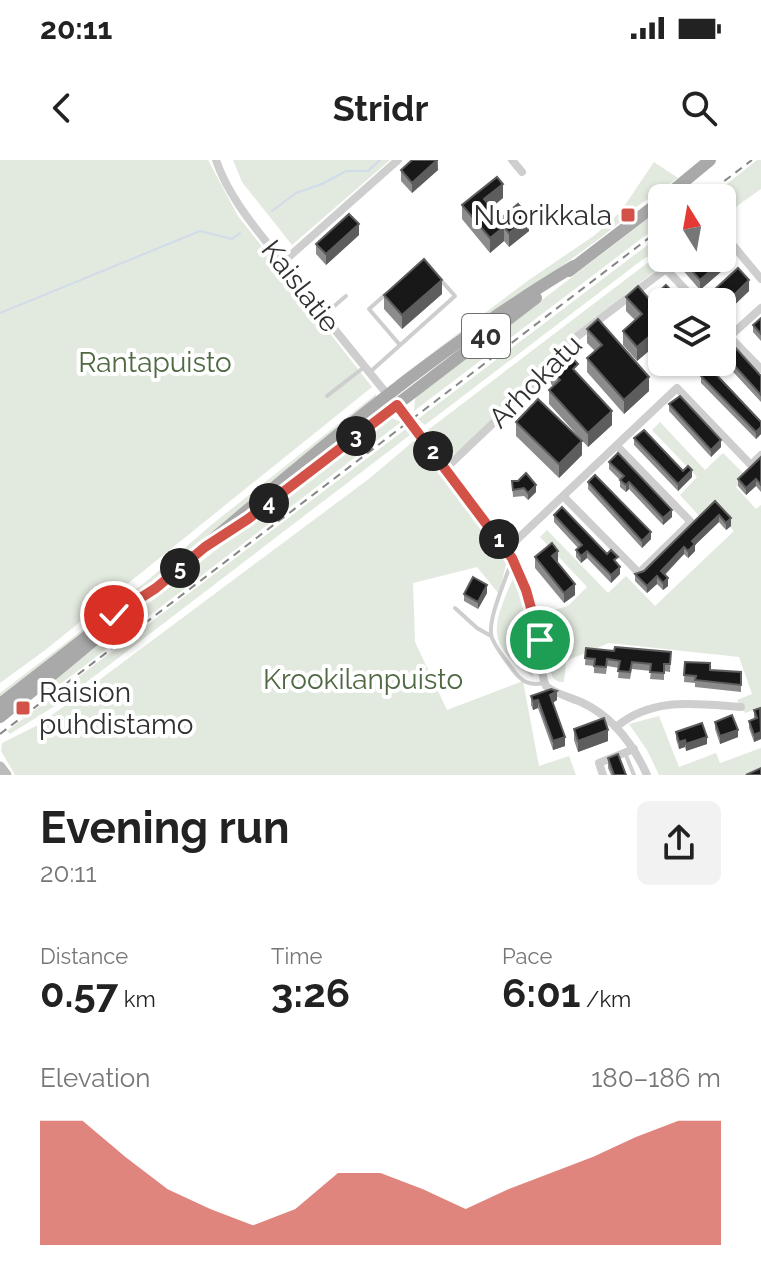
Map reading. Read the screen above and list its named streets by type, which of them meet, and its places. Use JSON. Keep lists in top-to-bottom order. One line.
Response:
{"streets":{"main road":["40"],"street":["Kaislatie","Arhokatu"]},"crossings":[["Kaislatie","40"],["Kaislatie","Arhokatu"]],"parks":["Rantapuisto","Krookilanpuisto"],"places":{"transit":["Nuorikkala","Raision puhdistamo"]},"north":"top","page":{"status":"20:11","header":"Stridr","pins":["3","2","4","1","5"],"heading":["Evening run","20:11"],"stats":[["Distance","0.57 km"],["Time","3:26"],["Pace","6:01 /km"]],"chart":["Elevation","180–186 m"]}}
